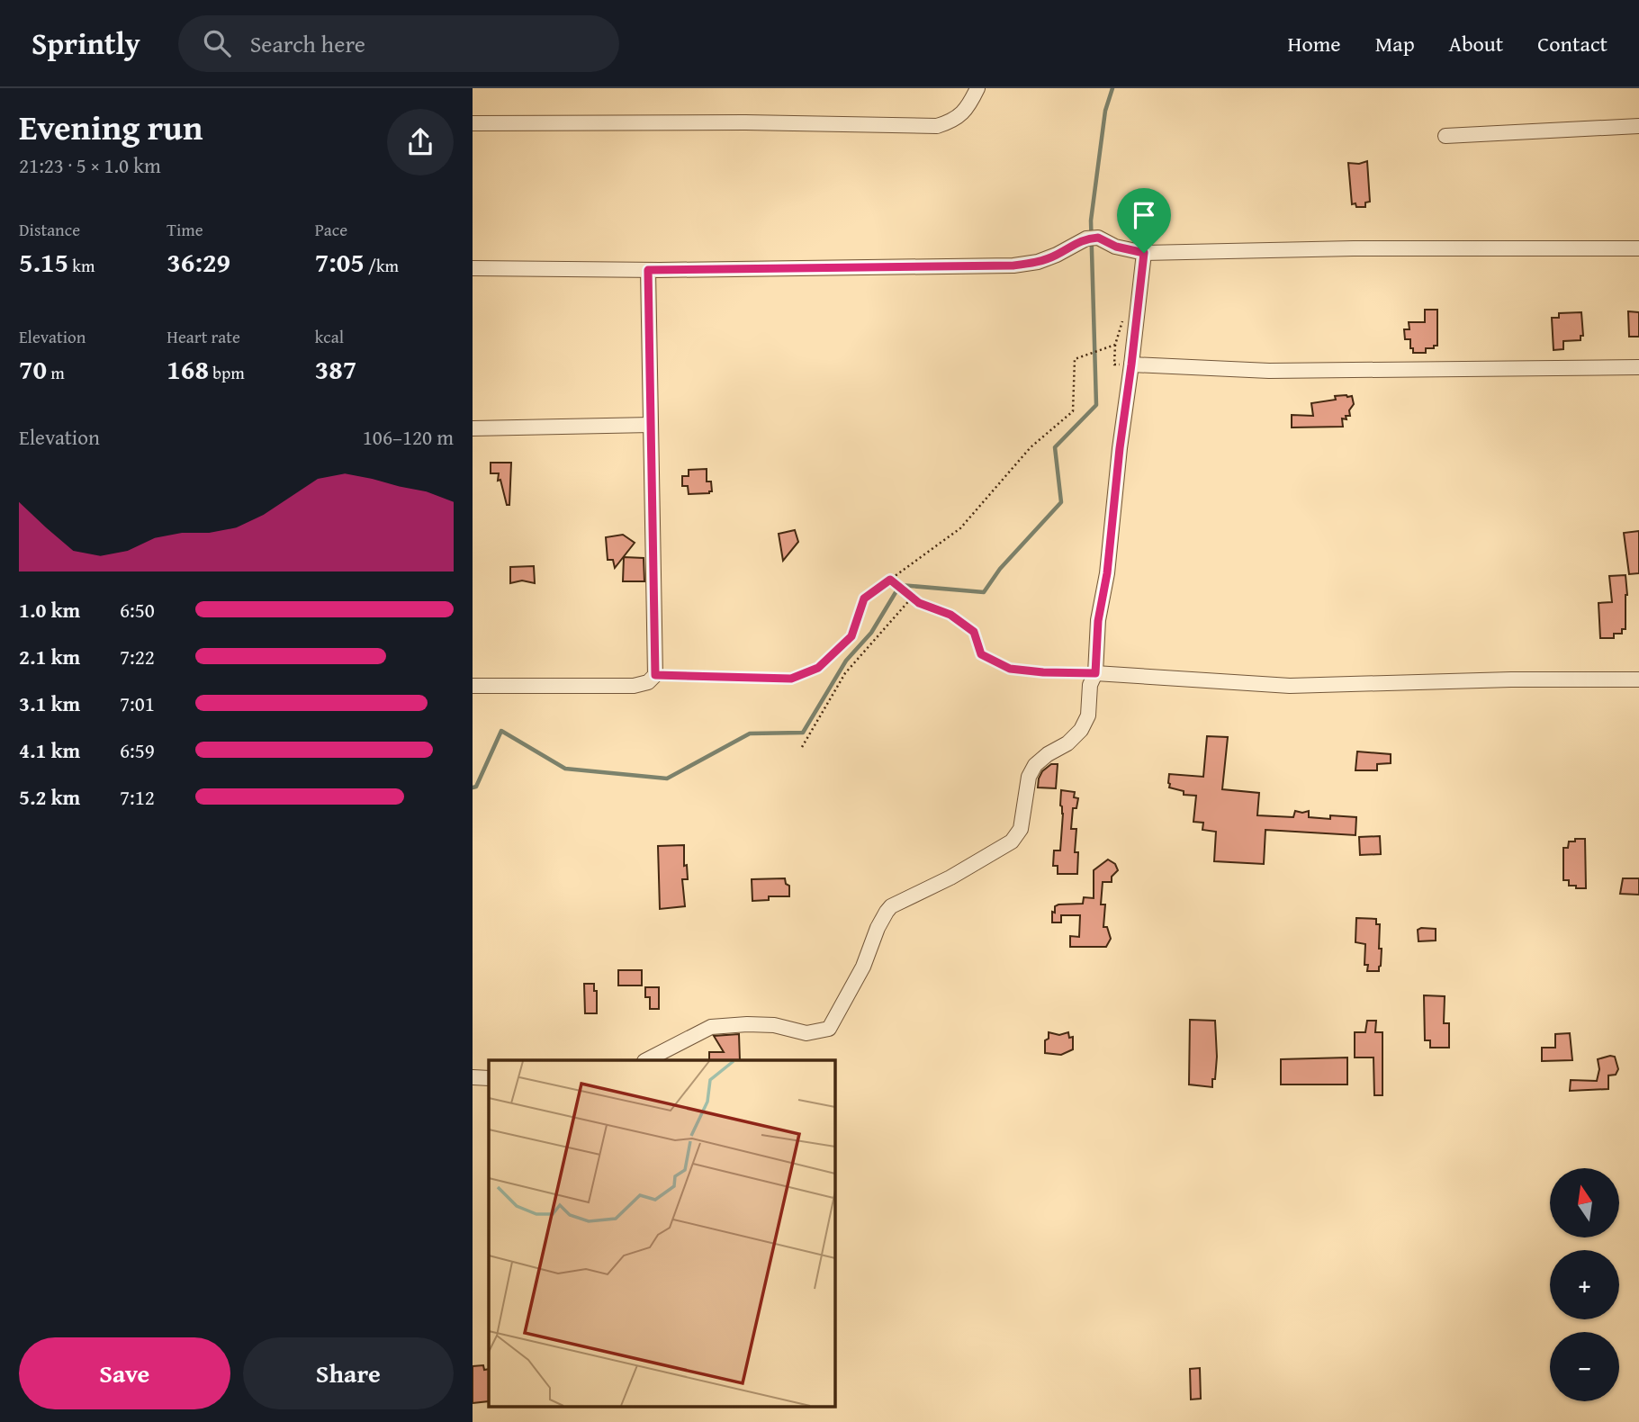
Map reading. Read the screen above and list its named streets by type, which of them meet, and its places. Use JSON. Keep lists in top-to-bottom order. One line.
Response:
{"north":"top","page":{"header":"Sprintly","search":"Search here","nav":["Home","Map","About","Contact"],"heading":["Evening run","21:23 · 5 × 1.0 km"],"stats":[["Distance","5.15 km"],["Time","36:29"],["Pace","7:05 /km"],["Elevation","70 m"],["Heart rate","168 bpm"],["kcal","387"]],"chart":["Elevation","106–120 m"],"list":[{"name":"1.0 km","note":"6:50"},{"name":"2.1 km","note":"7:22"},{"name":"3.1 km","note":"7:01"},{"name":"4.1 km","note":"6:59"},{"name":"5.2 km","note":"7:12"}],"map_buttons":["+","−"],"buttons":["Save","Share"]}}
